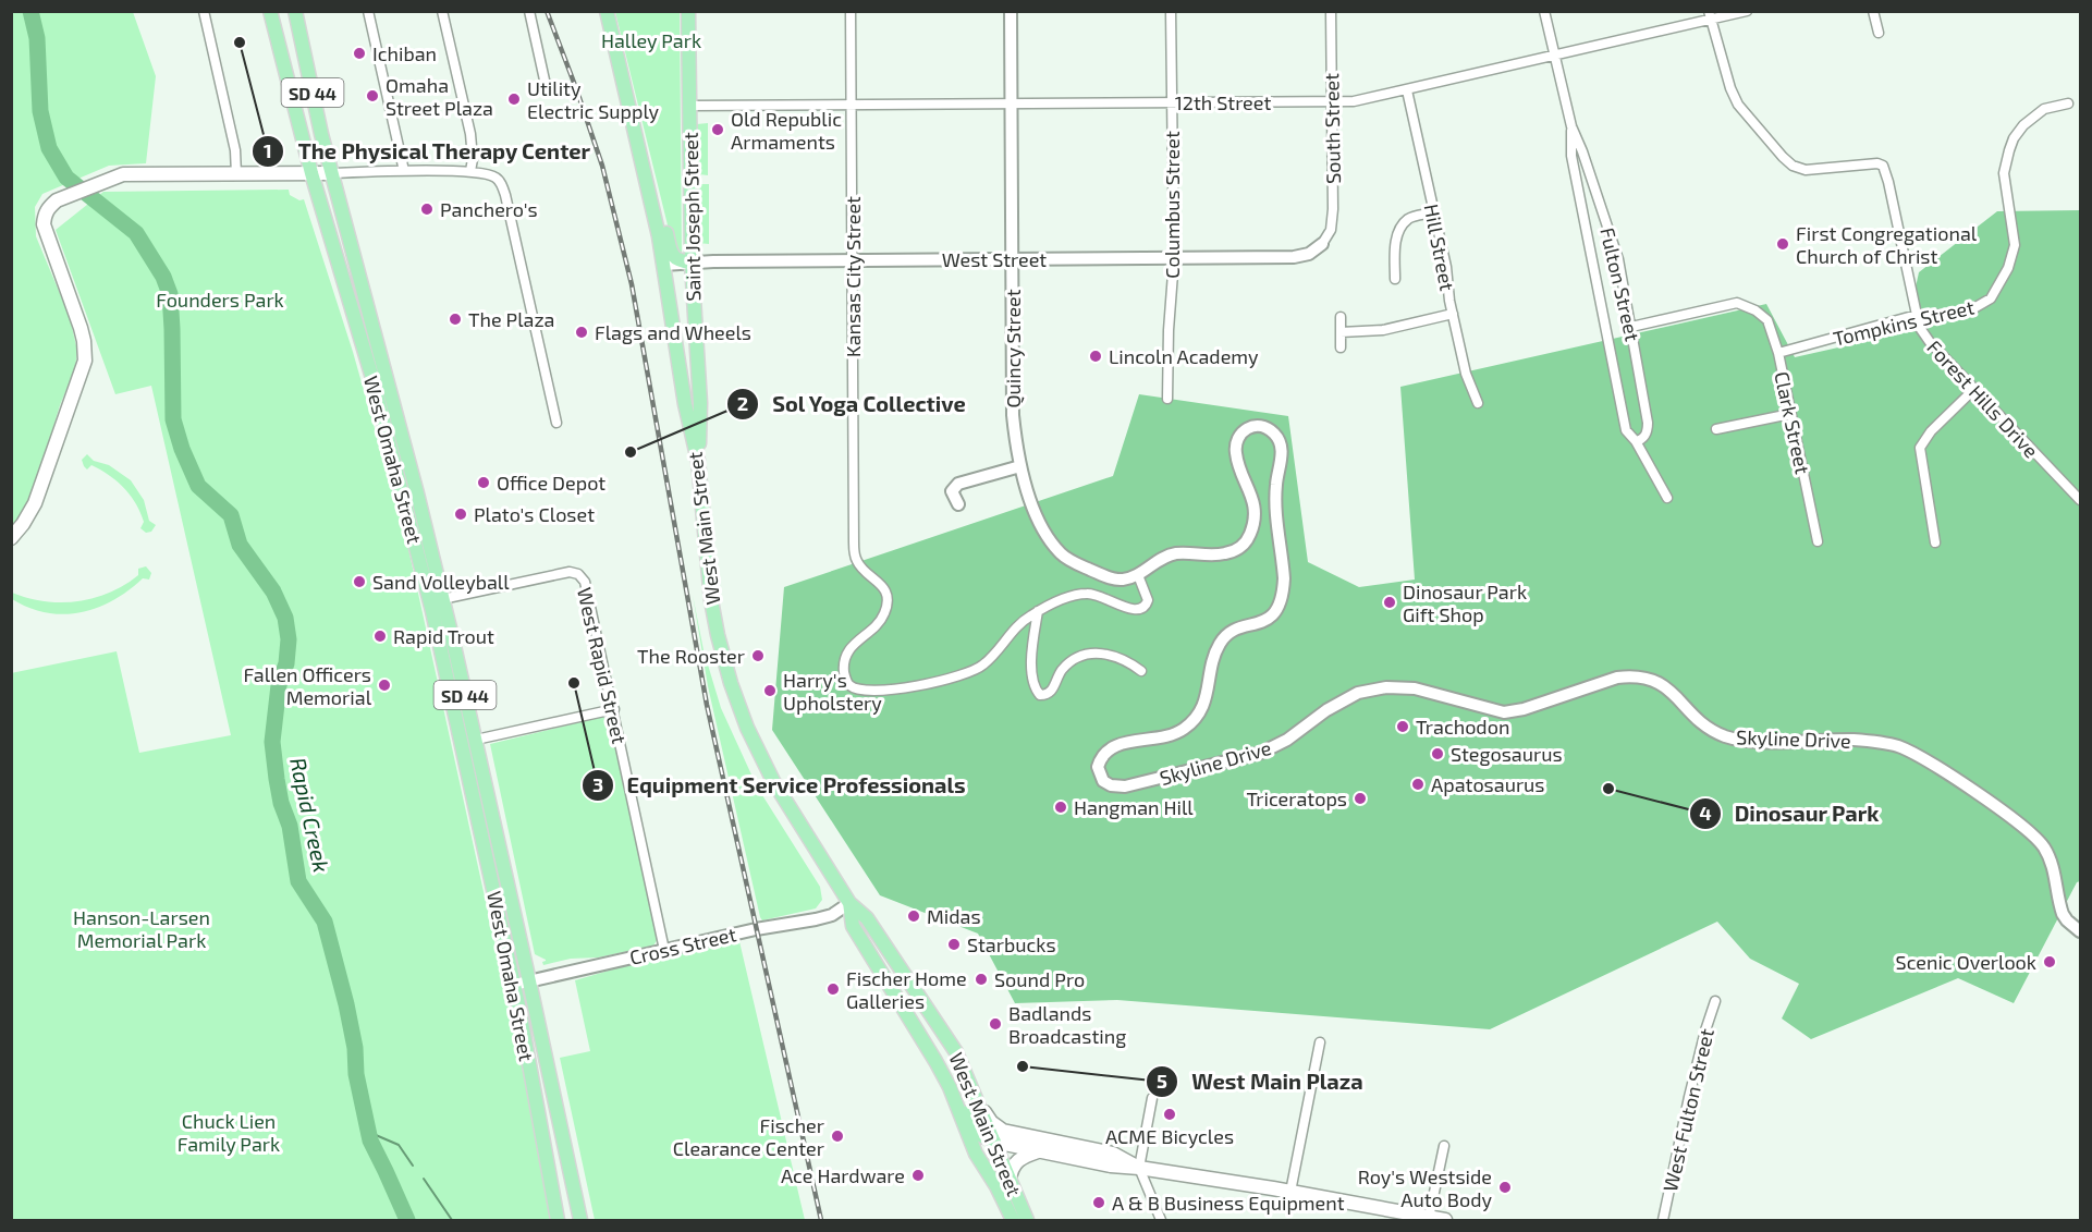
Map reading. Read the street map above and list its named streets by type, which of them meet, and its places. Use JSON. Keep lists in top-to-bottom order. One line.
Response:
{"streets":{"main road":["SD 44","Saint Joseph Street","West Omaha Street","West Main Street"],"street":["12th Street","South Street","Columbus Street","Hill Street","West Street","Kansas City Street","Fulton Street","Tompkins Street","Quincy Street","Forest Hills Drive","Clark Street","West Rapid Street","Skyline Drive","Cross Street","West Fulton Street"]},"crossings":[["12th Street","South Street"],["12th Street","Columbus Street"],["12th Street","Saint Joseph Street"],["12th Street","Hill Street"],["12th Street","Kansas City Street"],["12th Street","Fulton Street"],["12th Street","Quincy Street"],["12th Street","Forest Hills Drive"],["South Street","West Street"],["Columbus Street","West Street"],["Saint Joseph Street","West Street"],["Saint Joseph Street","West Main Street"],["West Street","Kansas City Street"],["West Street","Quincy Street"],["West Street","West Main Street"],["Fulton Street","Clark Street"],["Tompkins Street","Forest Hills Drive"],["Tompkins Street","Clark Street"],["Quincy Street","Skyline Drive"],["West Omaha Street","West Rapid Street"],["West Omaha Street","Cross Street"],["West Main Street","Cross Street"],["West Rapid Street","Cross Street"]],"water":["Rapid Creek"],"parks":["Halley Park","Founders Park","Hanson-Larsen Memorial Park","Chuck Lien Family Park"],"places":["The Physical Therapy Center","Ichiban","Omaha Street Plaza","Utility Electric Supply","Old Republic Armaments","Panchero's","First Congregational Church of Christ","The Plaza","Flags and Wheels","Lincoln Academy","Sol Yoga Collective","Office Depot","Plato's Closet","Sand Volleyball","Dinosaur Park Gift Shop","Rapid Trout","The Rooster","Equipment Service Professionals","Fallen Officers Memorial","Harry's Upholstery","Trachodon","Stegosaurus","Apatosaurus","Dinosaur Park","Triceratops","Hangman Hill","Midas","Starbucks","Scenic Overlook","Sound Pro","Fischer Home Galleries","Badlands Broadcasting","West Main Plaza","ACME Bicycles","Fischer Clearance Center","Ace Hardware","Roy's Westside Auto Body","A & B Business Equipment"]}
